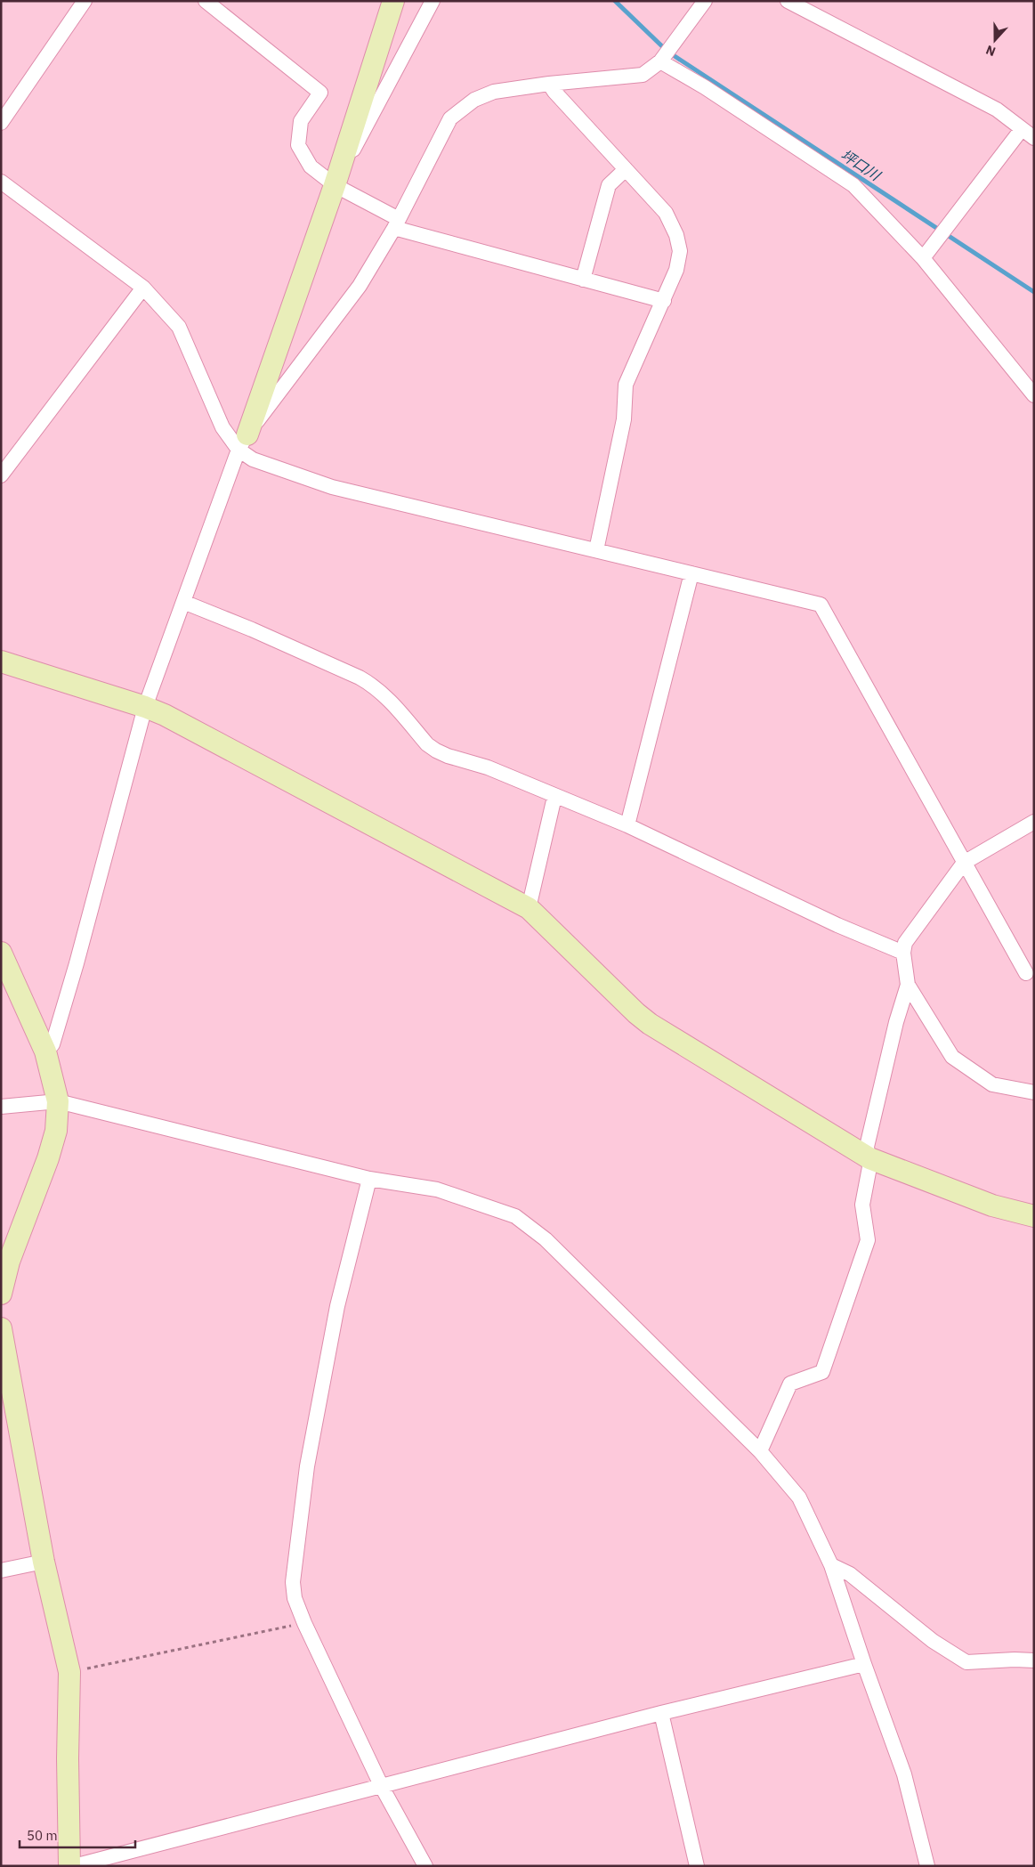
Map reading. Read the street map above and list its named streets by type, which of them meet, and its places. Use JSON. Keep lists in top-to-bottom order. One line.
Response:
{"water":["坪口川"],"scale_bar":"50 m","north":"bottom"}
